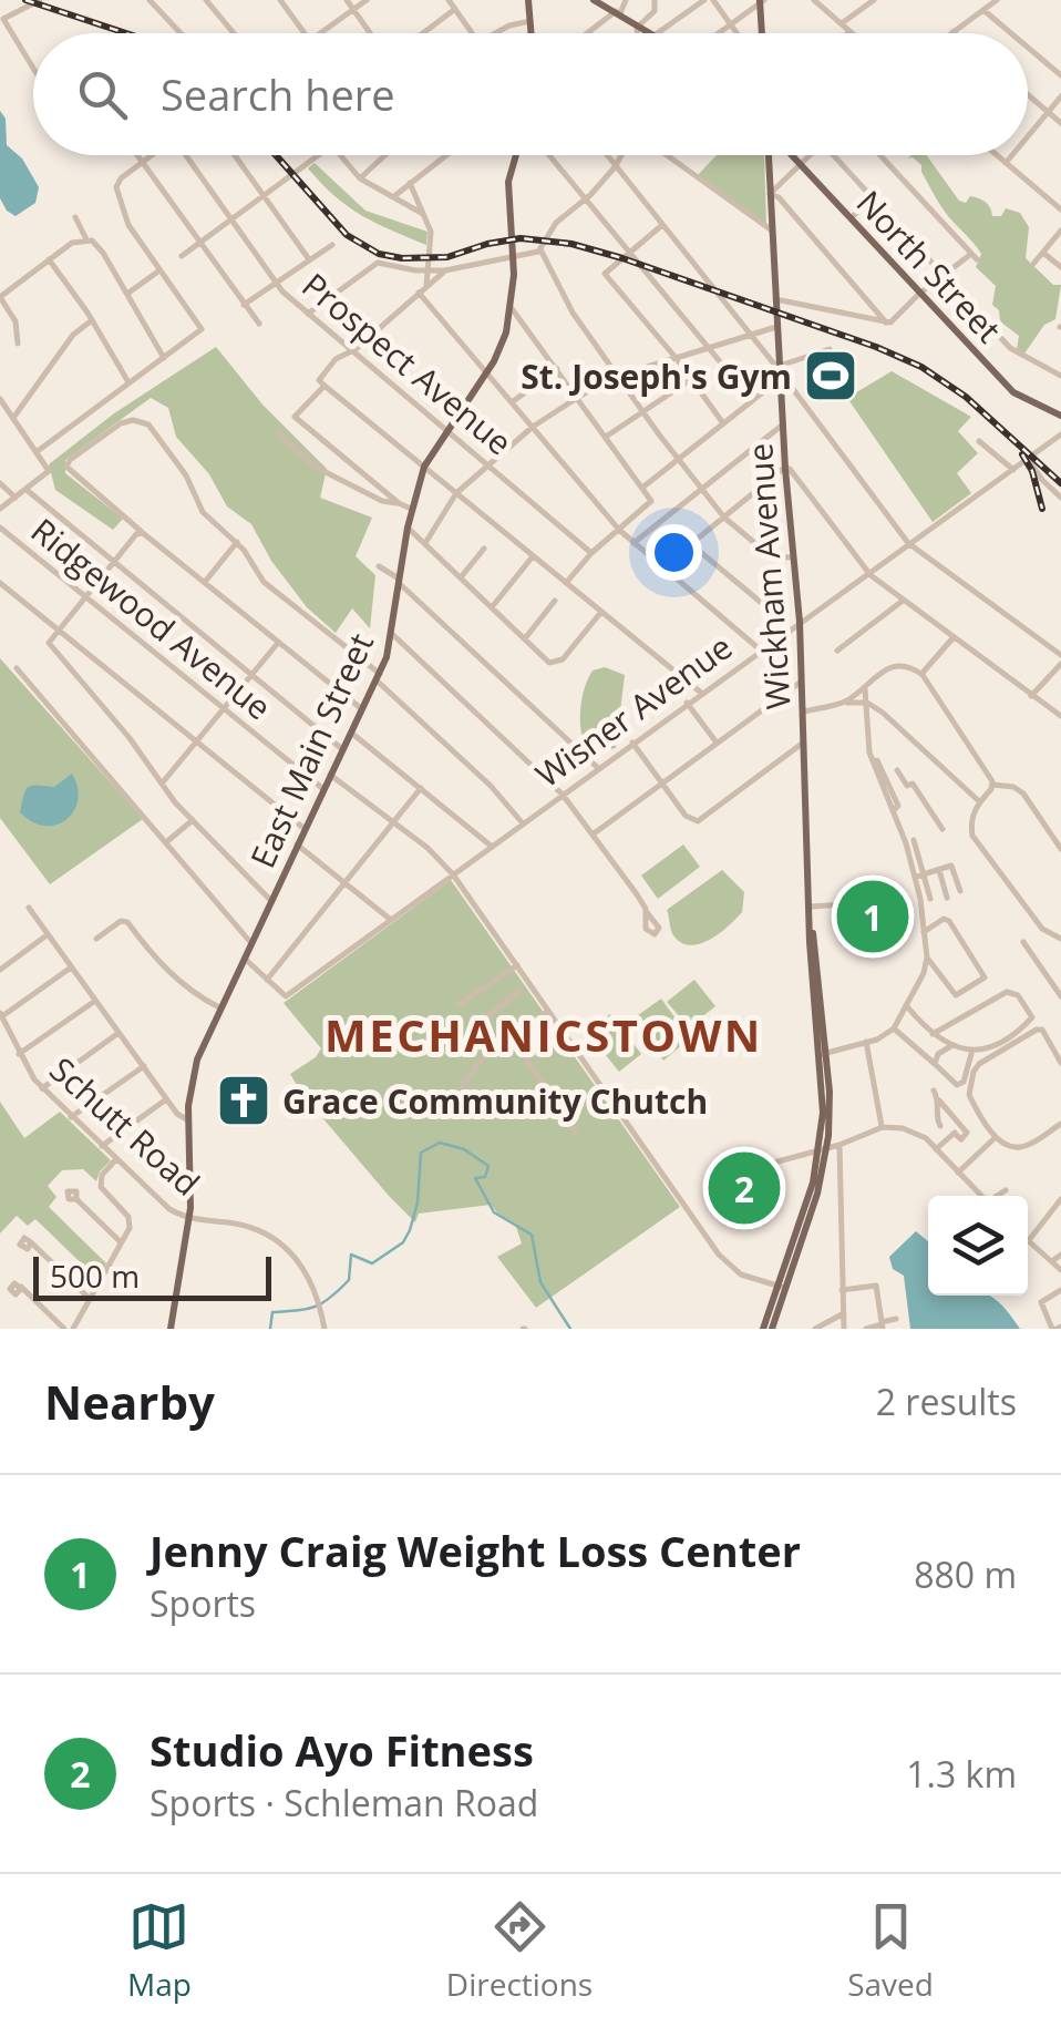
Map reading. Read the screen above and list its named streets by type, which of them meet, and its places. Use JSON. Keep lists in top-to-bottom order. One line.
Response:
{"streets":{"main road":["North Street","Wickham Avenue","East Main Street"],"street":["Prospect Avenue","Ridgewood Avenue","Wisner Avenue","Schutt Road"]},"crossings":[["Prospect Avenue","East Main Street"],["Wickham Avenue","Wisner Avenue"],["Ridgewood Avenue","East Main Street"],["East Main Street","Schutt Road"]],"districts":["MECHANICSTOWN"],"places":{"sports":["St. Joseph's Gym"],"church":["Grace Community Chutch"]},"scale_bar":"500 m","page":{"search":"Search here","pins":["1","2"],"scale":"500 m","heading":["Nearby","2 results"],"list":[{"mark":"1","name":"Jenny Craig Weight Loss Center","note":"Sports","value":"880 m"},{"mark":"2","name":"Studio Ayo Fitness","note":"Sports · Schleman Road","value":"1.3 km"}],"nav":["Map","Directions","Saved"]}}
